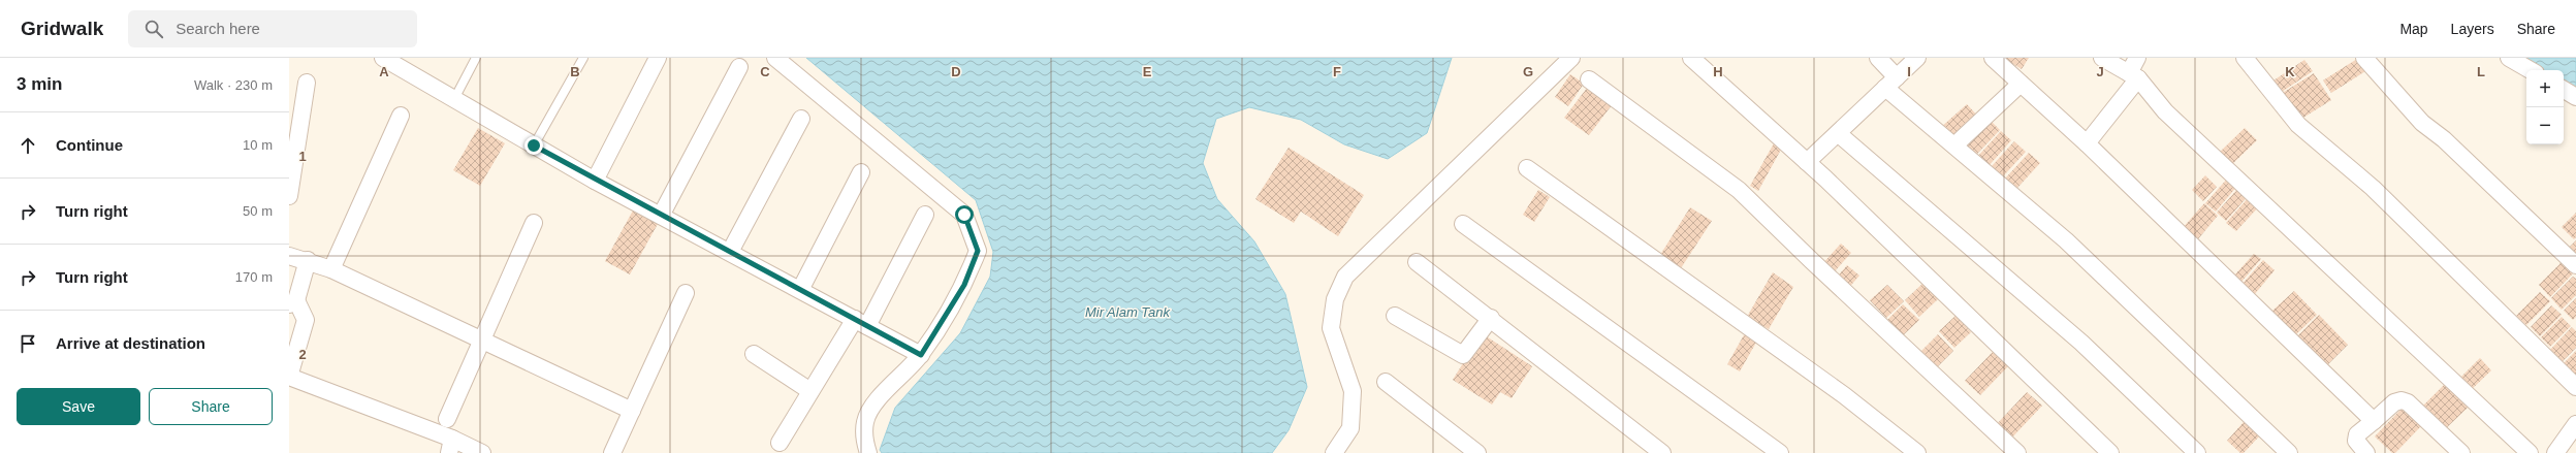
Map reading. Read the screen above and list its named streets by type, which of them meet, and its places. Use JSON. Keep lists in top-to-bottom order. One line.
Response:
{"water":["Mir Alam Tank"],"page":{"header":"Gridwalk","search":"Search here","nav":["Map","Layers","Share"],"heading":["3 min","Walk · 230 m"],"map_buttons":["+","−"],"list":[["Continue","10 m"],["Turn right","50 m"],["Turn right","170 m"],"Arrive at destination"],"buttons":["Save","Share"]},"grid":{"columns":["A","B","C","D","E","F","G","H","I","J","K","L"],"rows":["1","2"]}}
